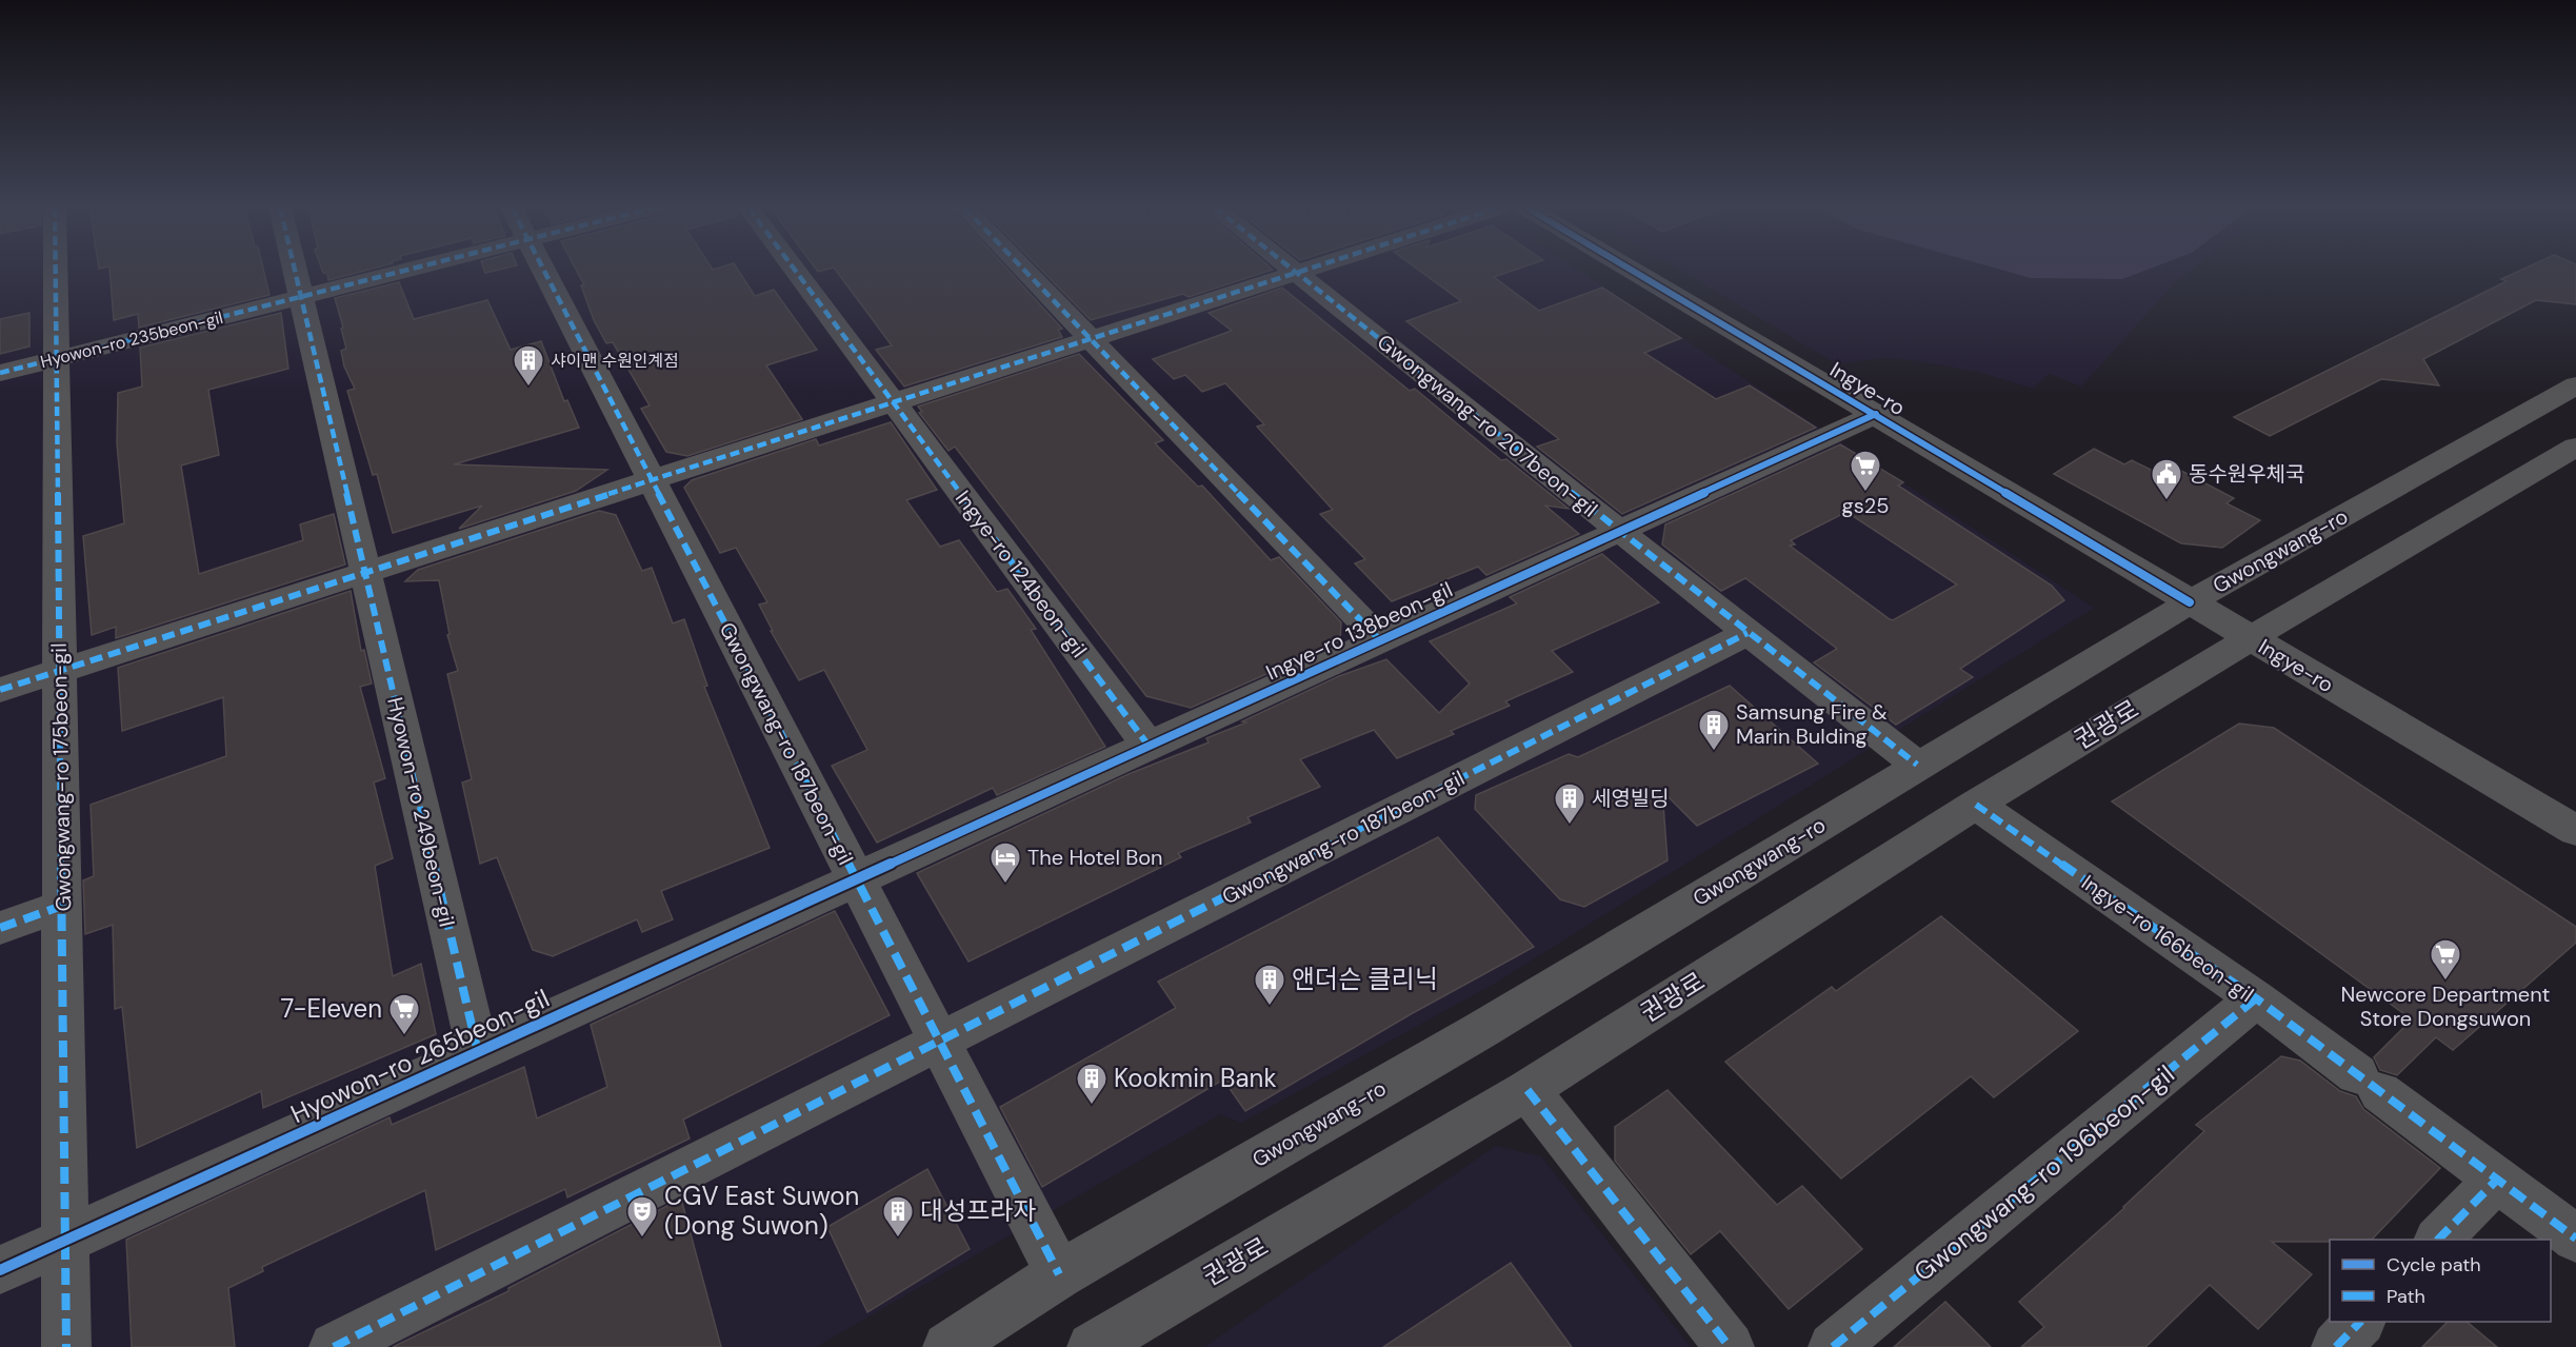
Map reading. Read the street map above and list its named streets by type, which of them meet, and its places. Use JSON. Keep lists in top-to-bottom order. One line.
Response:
{"streets":{"street":["Hyowon-ro 235beon-gil","Ingye-ro","Gwongwang-ro 207beon-gil","Gwongwang-ro","Ingye-ro 124beon-gil","Ingye-ro 138beon-gil","권광로","Gwongwang-ro 187beon-gil","Gwongwang-ro 175beon-gil","Hyowon-ro 249beon-gil","Ingye-ro 166beon-gil","Hyowon-ro 265beon-gil","Gwongwang-ro 196beon-gil"]},"crossings":[["Hyowon-ro 235beon-gil","Gwongwang-ro 175beon-gil"],["Ingye-ro","Gwongwang-ro"],["Ingye-ro","Ingye-ro 138beon-gil"],["Ingye-ro","권광로"],["Gwongwang-ro 207beon-gil","Gwongwang-ro"],["Gwongwang-ro 207beon-gil","Ingye-ro 138beon-gil"],["Gwongwang-ro 207beon-gil","Gwongwang-ro 187beon-gil"],["Gwongwang-ro","Gwongwang-ro 187beon-gil"],["Ingye-ro 124beon-gil","Ingye-ro 138beon-gil"],["Ingye-ro 138beon-gil","Gwongwang-ro 187beon-gil"],["Ingye-ro 138beon-gil","Hyowon-ro 265beon-gil"],["권광로","Ingye-ro 166beon-gil"],["Gwongwang-ro 187beon-gil","Hyowon-ro 265beon-gil"],["Gwongwang-ro 175beon-gil","Hyowon-ro 265beon-gil"],["Hyowon-ro 249beon-gil","Hyowon-ro 265beon-gil"],["Ingye-ro 166beon-gil","Gwongwang-ro 196beon-gil"]],"places":{"building":["샤이맨 수원인계점","Samsung Fire & Marin Bulding","세영빌딩","앤더슨 클리닉","Kookmin Bank","대성프라자"],"supermarket":["gs25","Newcore Department Store Dongsuwon","7-Eleven"],"public building":["동수원우체국"],"hotel":["The Hotel Bon"],"theatre":["CGV East Suwon (Dong Suwon)"]},"legend":["Cycle path","Path"]}
